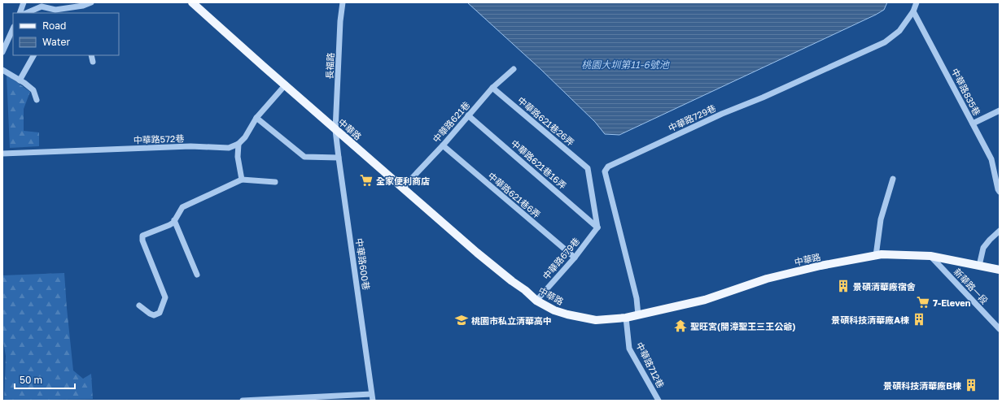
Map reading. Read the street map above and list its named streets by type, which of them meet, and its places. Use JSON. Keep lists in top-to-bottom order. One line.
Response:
{"streets":{"main road":["中華路"],"street":["長福路","中華路835巷","中華路729巷","中華路621巷26弄","中華路621巷","中華路572巷","中華路621巷16弄","中華路621巷6弄","中華路679巷","中華路600巷","新華路一段","中華路712巷"]},"crossings":[["長福路","中華路"],["長福路","中華路600巷"],["中華路835巷","中華路729巷"],["中華路729巷","中華路"],["中華路621巷26弄","中華路621巷"],["中華路621巷26弄","中華路621巷16弄"],["中華路621巷26弄","中華路679巷"],["中華路621巷","中華路"],["中華路621巷","中華路621巷16弄"],["中華路621巷","中華路621巷6弄"],["中華路","中華路679巷"],["中華路","中華路600巷"],["中華路","新華路一段"],["中華路","中華路712巷"],["中華路621巷16弄","中華路679巷"],["中華路621巷6弄","中華路679巷"]],"water":["桃園大圳第11-6號池"],"places":{"supermarket":["全家便利商店","7-Eleven"],"building":["景碩清華廠宿舍","景碩科技清華廠A棟","景碩科技清華廠B棟"],"school or university":["桃園市私立清華高中"],"temple":["聖旺宮(開漳聖王三王公爺)"]},"legend":["Road","Water"],"scale_bar":"50 m"}
